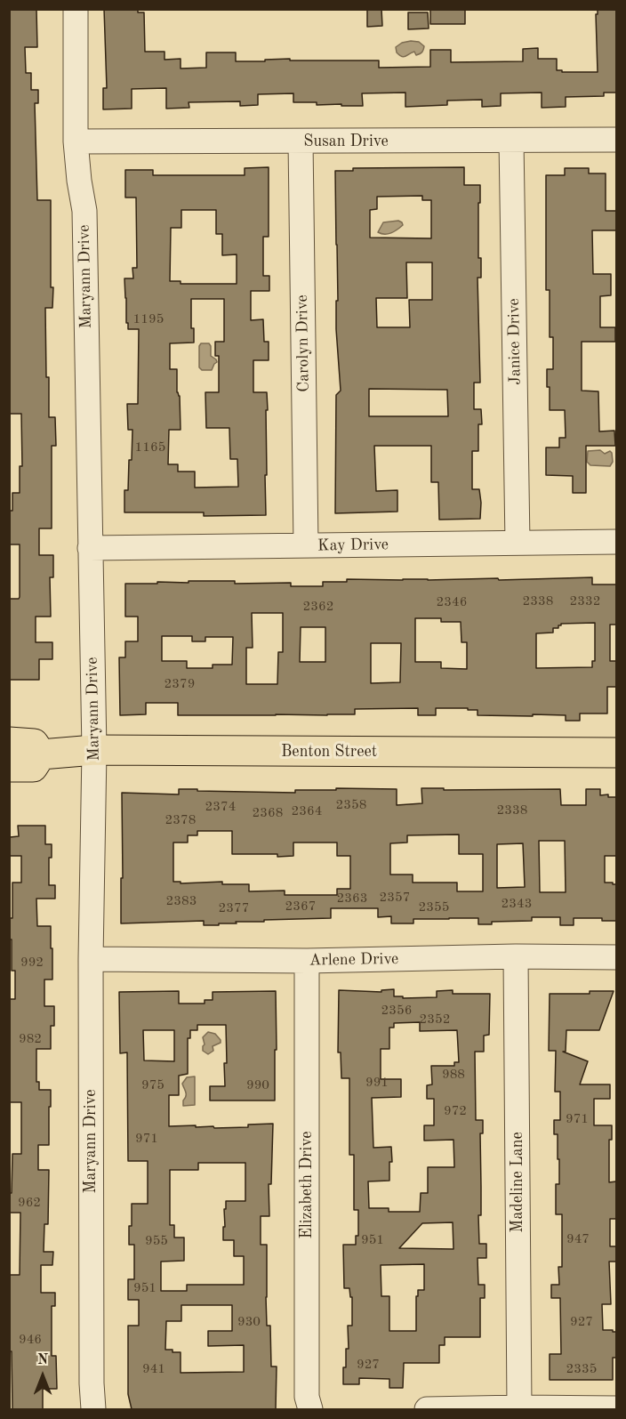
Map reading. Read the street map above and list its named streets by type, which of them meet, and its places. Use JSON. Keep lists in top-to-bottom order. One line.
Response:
{"streets":{"main road":["Benton Street"],"street":["Susan Drive","Maryann Drive","Janice Drive","Carolyn Drive","Kay Drive","Arlene Drive","Madeline Lane","Elizabeth Drive"]},"crossings":[["Susan Drive","Maryann Drive"],["Susan Drive","Janice Drive"],["Susan Drive","Carolyn Drive"],["Maryann Drive","Kay Drive"],["Maryann Drive","Benton Street"],["Maryann Drive","Arlene Drive"],["Janice Drive","Kay Drive"],["Carolyn Drive","Kay Drive"],["Arlene Drive","Madeline Lane"],["Arlene Drive","Elizabeth Drive"]],"house_numbers":["1195","1165","2338","2332","2346","2362","2379","2358","2374","2338","2364","2368","2378","2357","2363","2383","2343","2367","2355","2377","992","2356","2352","982","988","991","975","990","972","971","971","962","947","951","955","951","930","927","946","927","941","2335"],"north":"top"}
